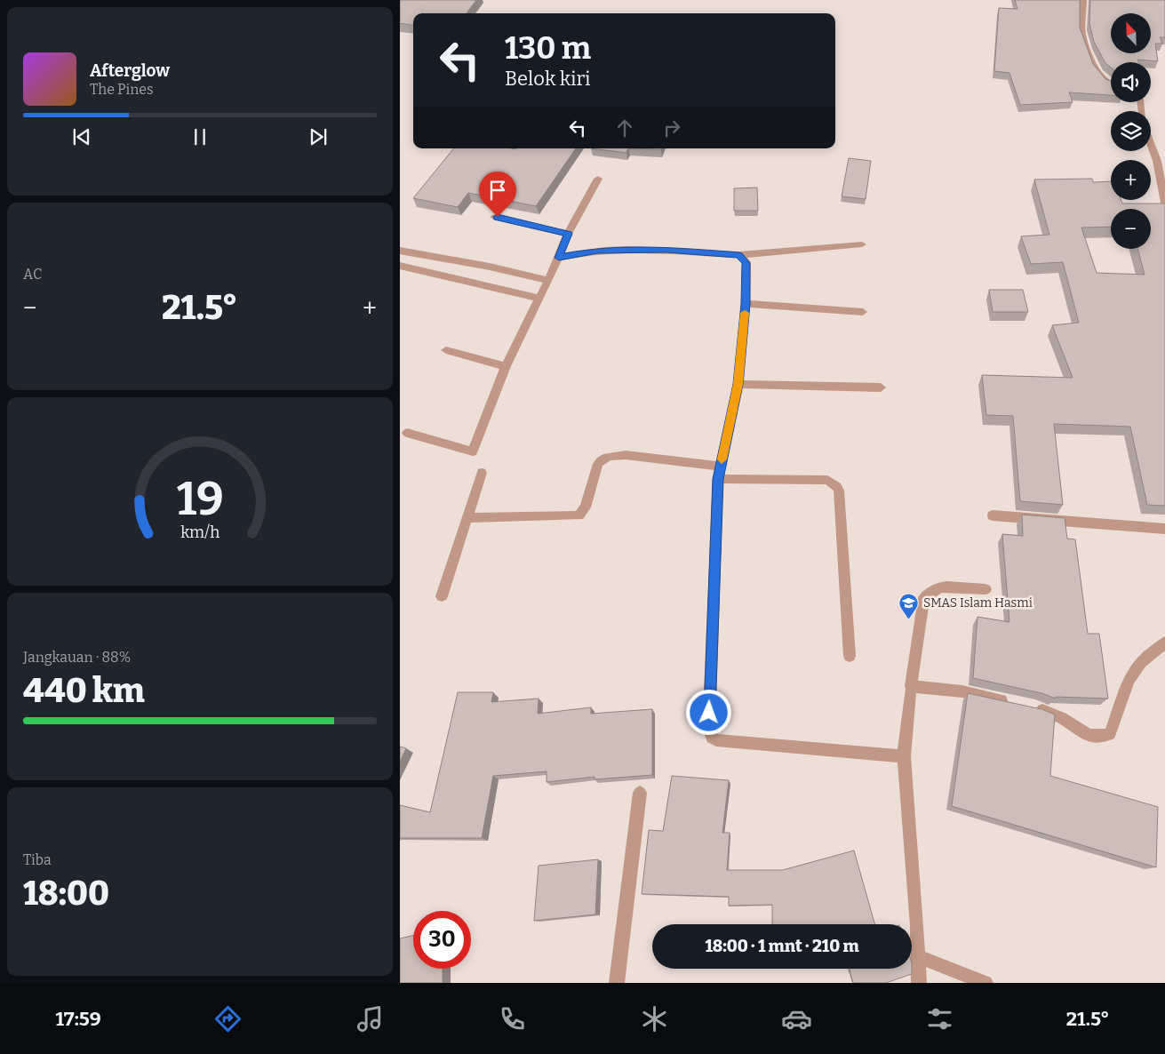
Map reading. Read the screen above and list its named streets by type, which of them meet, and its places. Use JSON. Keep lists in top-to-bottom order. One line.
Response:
{"places":{"school or university":["SMAS Islam Hasmi"]},"north":"top left","page":{"map_buttons":["+","−"],"turn":["130 m","Belok kiri"],"song":["Afterglow","The Pines"],"tile":["AC",["Jangkauan · 88%","440 km"],["Tiba","18:00"]],"heat":["−","21.5°","+"],"limit":"30","trip":"18:00 · 1 mnt · 210 m","tabs":["17:59","21.5°"],"gauge":["19","km/h"]}}
